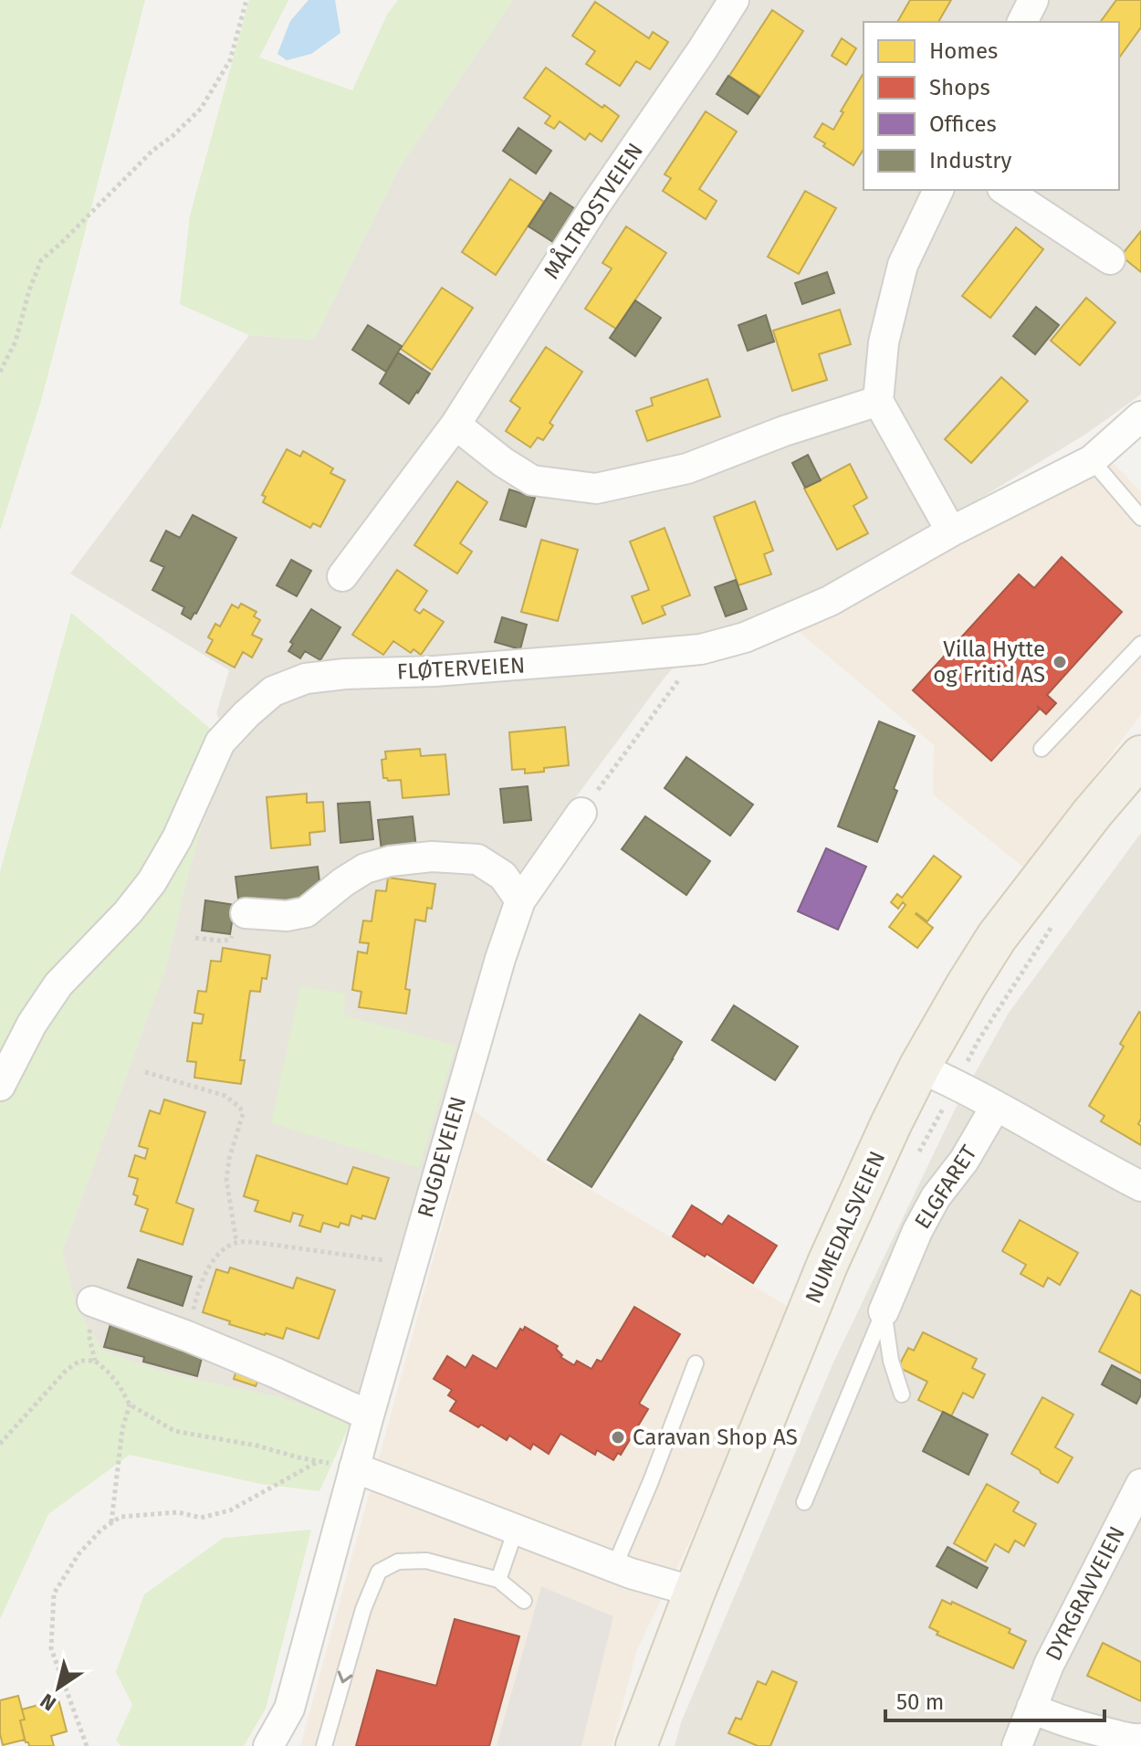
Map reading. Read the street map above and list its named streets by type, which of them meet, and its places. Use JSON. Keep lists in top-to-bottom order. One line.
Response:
{"streets":{"main road":["NUMEDALSVEIEN"],"street":["MÅLTROSTVEIEN","FLØTERVEIEN","RUGDEVEIEN","ELGFARET","DYRGRAVVEIEN"]},"places":["Villa Hytte og Fritid AS","Caravan Shop AS"],"legend":["Homes","Shops","Offices","Industry"],"scale_bar":"50 m","north":"bottom left"}
